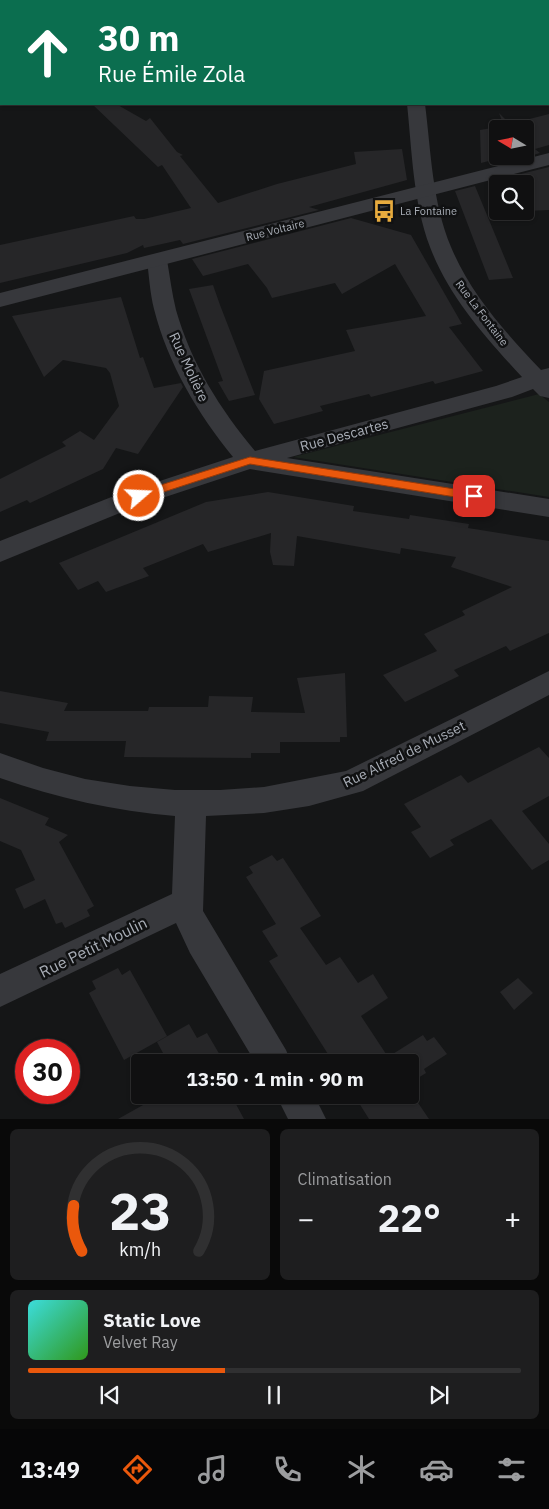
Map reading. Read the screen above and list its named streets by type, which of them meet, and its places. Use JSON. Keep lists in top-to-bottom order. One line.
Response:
{"streets":{"street":["Rue Voltaire","Rue La Fontaine","Rue Molière","Rue Descartes","Rue Alfred de Musset","Rue Petit Moulin"]},"crossings":[["Rue Voltaire","Rue La Fontaine"],["Rue Voltaire","Rue Molière"],["Rue La Fontaine","Rue Descartes"],["Rue Molière","Rue Descartes"]],"places":{"bus stop":["La Fontaine"]},"north":"left","page":{"turn":["30 m","Rue Émile Zola"],"limit":"30","trip":"13:50 · 1 min · 90 m","tile":"Climatisation","heat":["−","22°","+"],"song":["Static Love","Velvet Ray"],"tabs":"13:49","gauge":["23","km/h"]}}
